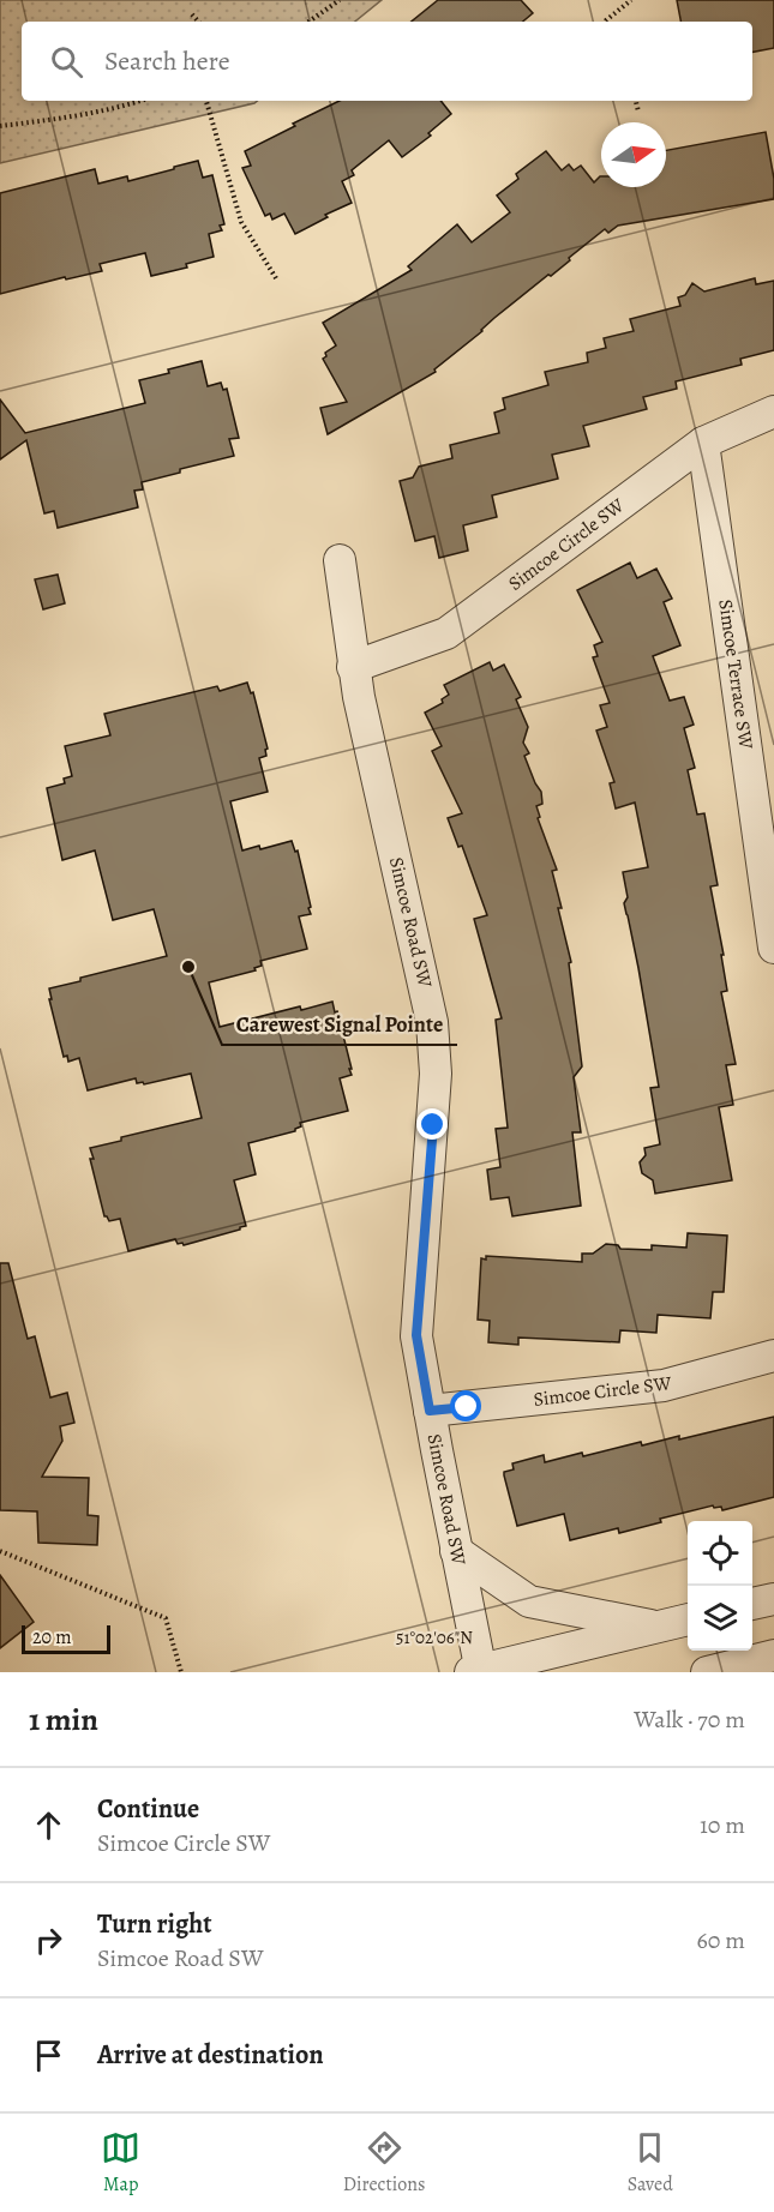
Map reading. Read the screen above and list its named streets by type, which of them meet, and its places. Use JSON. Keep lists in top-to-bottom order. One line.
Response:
{"streets":{"street":["Simcoe Circle SW","Simcoe Terrace SW","Simcoe Road SW"]},"crossings":[["Simcoe Circle SW","Simcoe Terrace SW"],["Simcoe Circle SW","Simcoe Road SW"]],"places":["Carewest Signal Pointe"],"scale_bar":"20 m","north":"right","page":{"search":"Search here","scale":"20 m","heading":["1 min","Walk · 70 m"],"list":[["Continue","Simcoe Circle SW","10 m"],["Turn right","Simcoe Road SW","60 m"],"Arrive at destination"],"nav":["Map","Directions","Saved"]},"coordinates":["51°02'06\"N"]}
